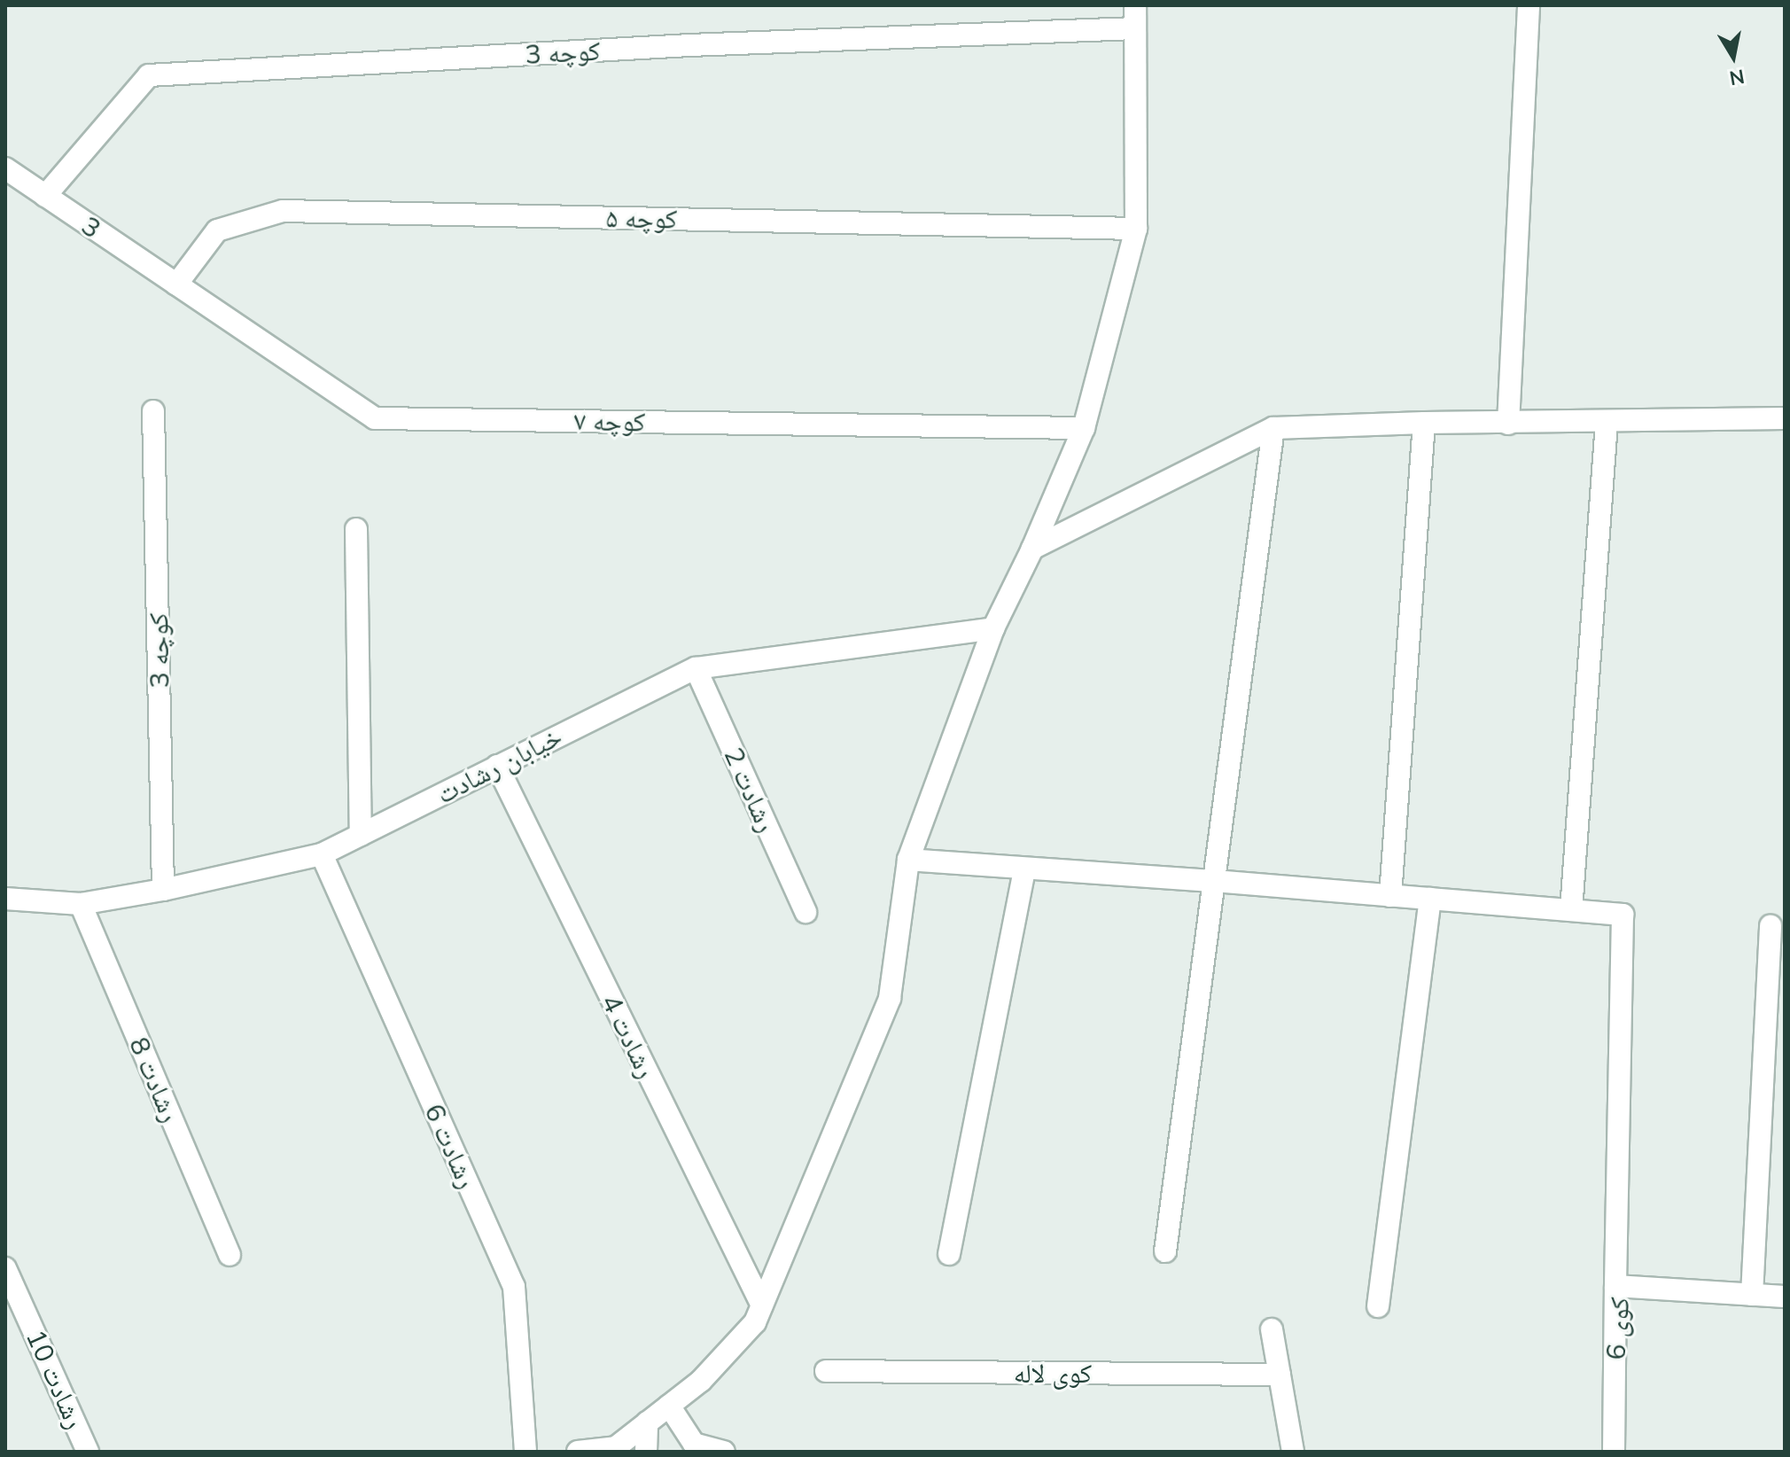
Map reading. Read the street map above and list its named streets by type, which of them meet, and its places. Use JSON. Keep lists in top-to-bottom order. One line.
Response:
{"streets":{"street":["کوچه 3","کوچه ۵","3","کوچه ۷","خیابان رشادت","رشادت 2","رشادت 4","رشادت 8","رشادت 6","کوی 6","کوی لاله","رشادت 10"]},"crossings":[["کوچه 3","3"],["کوچه 3","خیابان رشادت"],["کوچه ۵","3"],["کوچه ۵","کوچه ۷"],["3","کوچه ۷"],["خیابان رشادت","رشادت 2"],["خیابان رشادت","رشادت 4"],["خیابان رشادت","رشادت 8"],["خیابان رشادت","رشادت 6"]],"north":"bottom"}
